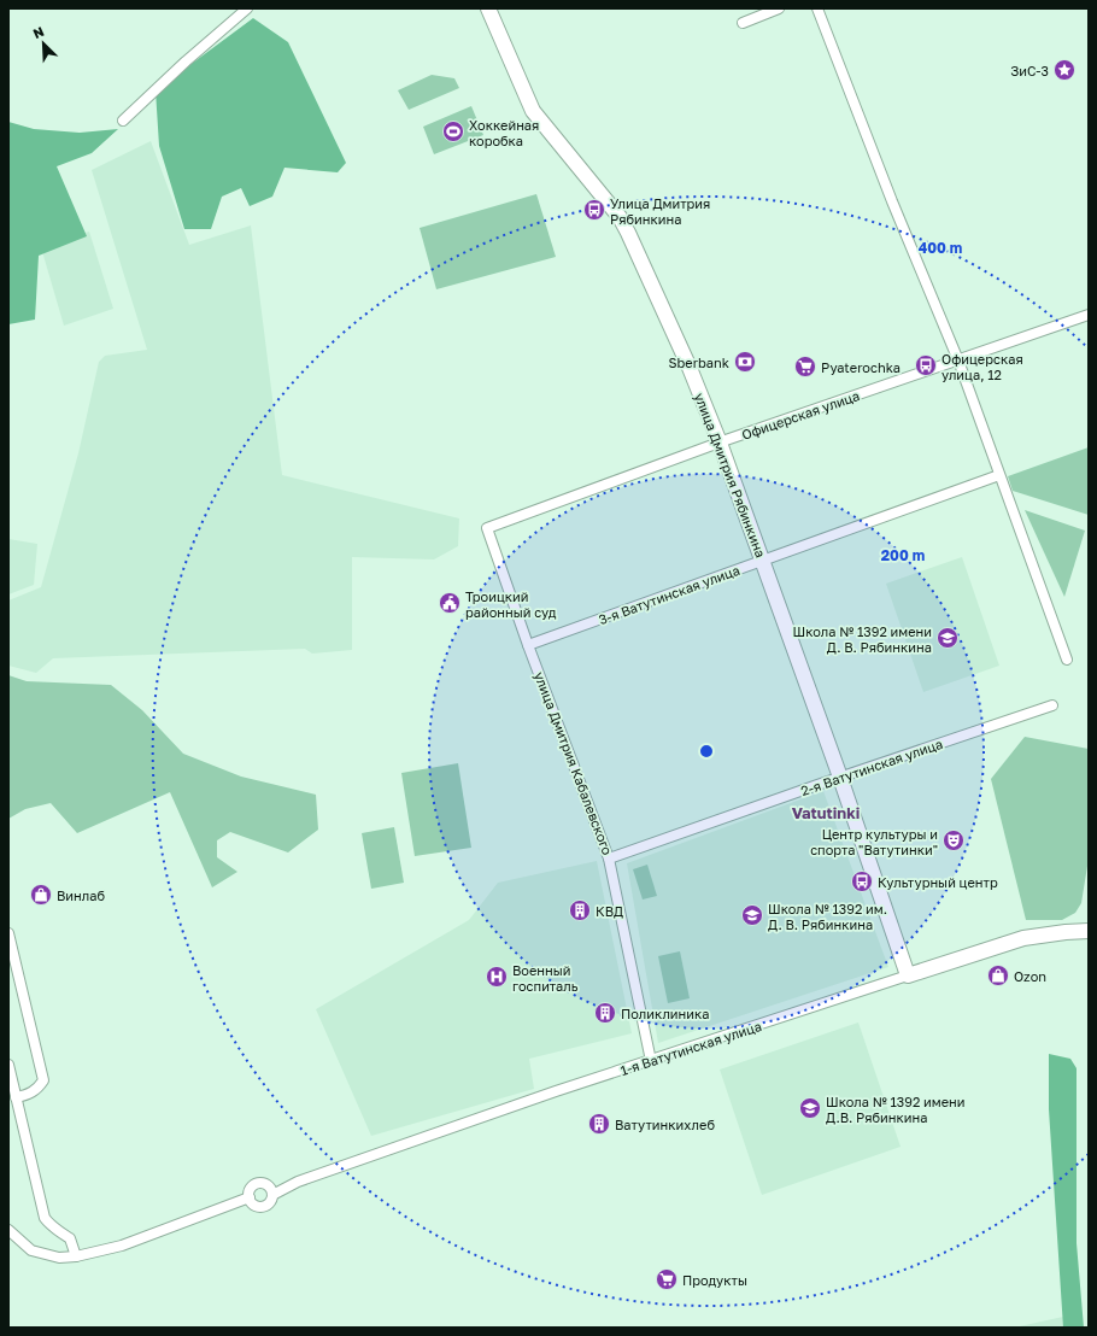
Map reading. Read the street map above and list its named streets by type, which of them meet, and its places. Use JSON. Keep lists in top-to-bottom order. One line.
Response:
{"streets":{"street":["Офицерская улица","улица Дмитрия Рябинкина","3-я Ватутинская улица","улица Дмитрия Кабалевского","2-я Ватутинская улица","1-я Ватутинская улица"]},"crossings":[["Офицерская улица","улица Дмитрия Рябинкина"],["Офицерская улица","улица Дмитрия Кабалевского"],["улица Дмитрия Рябинкина","3-я Ватутинская улица"],["улица Дмитрия Рябинкина","2-я Ватутинская улица"],["улица Дмитрия Рябинкина","1-я Ватутинская улица"],["3-я Ватутинская улица","улица Дмитрия Кабалевского"],["улица Дмитрия Кабалевского","2-я Ватутинская улица"],["улица Дмитрия Кабалевского","1-я Ватутинская улица"]],"districts":["Vatutinki"],"places":{"place":["ЗиС-3"],"sports":["Хоккейная коробка"],"bus stop":["Улица Дмитрия Рябинкина","Офицерская улица, 12","Культурный центр"],"bank":["Sberbank"],"supermarket":["Pyaterochka","Продукты"],"public building":["Троицкий районный суд"],"school or university":["Школа № 1392 имени Д. В. Рябинкина","Школа № 1392 им. Д. В. Рябинкина","Школа № 1392 имени Д.В. Рябинкина"],"theatre":["Центр культуры и спорта \"Ватутинки\""],"shop":["Винлаб","Ozon"],"building":["КВД","Поликлиника","Ватутинкихлеб"],"hospital":["Военный госпиталь"]},"north":"top left","rings":["400 m","200 m"]}
